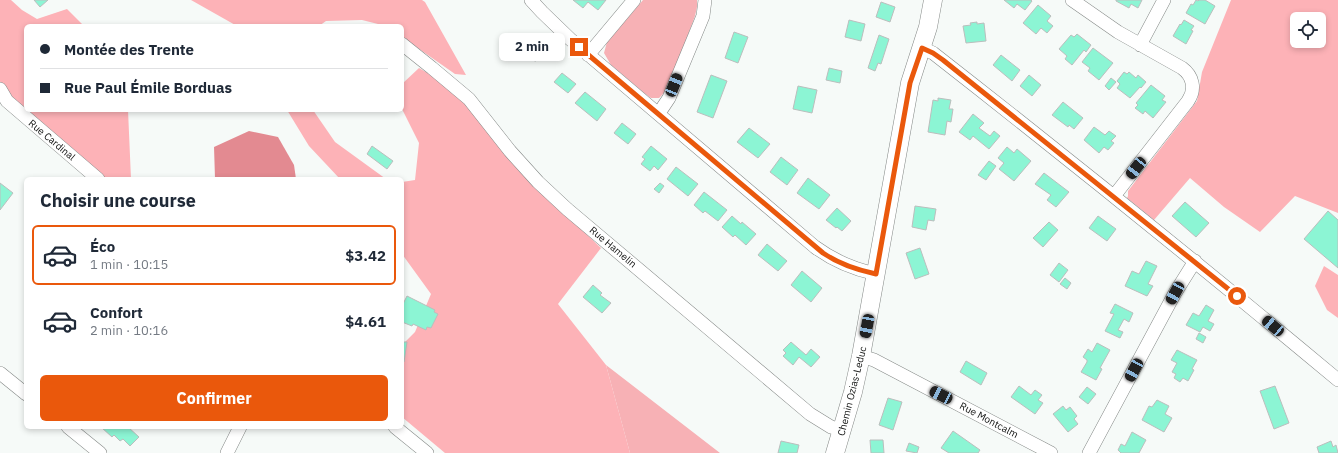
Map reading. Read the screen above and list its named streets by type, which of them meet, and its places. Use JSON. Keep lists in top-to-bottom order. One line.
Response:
{"streets":{"street":["Rue Cardinal","Rue Hamelin","Chemin Ozias-Leduc","Rue Montcalm"]},"crossings":[["Rue Hamelin","Chemin Ozias-Leduc"],["Chemin Ozias-Leduc","Rue Montcalm"]],"page":{"banner":["Montée des Trente","Rue Paul Émile Borduas"],"bubble":"2 min","heading":"Choisir une course","list":[{"name":"Éco","note":"1 min · 10:15","value":"$3.42"},{"name":"Confort","note":"2 min · 10:16","value":"$4.61"}],"buttons":"Confirmer"}}
